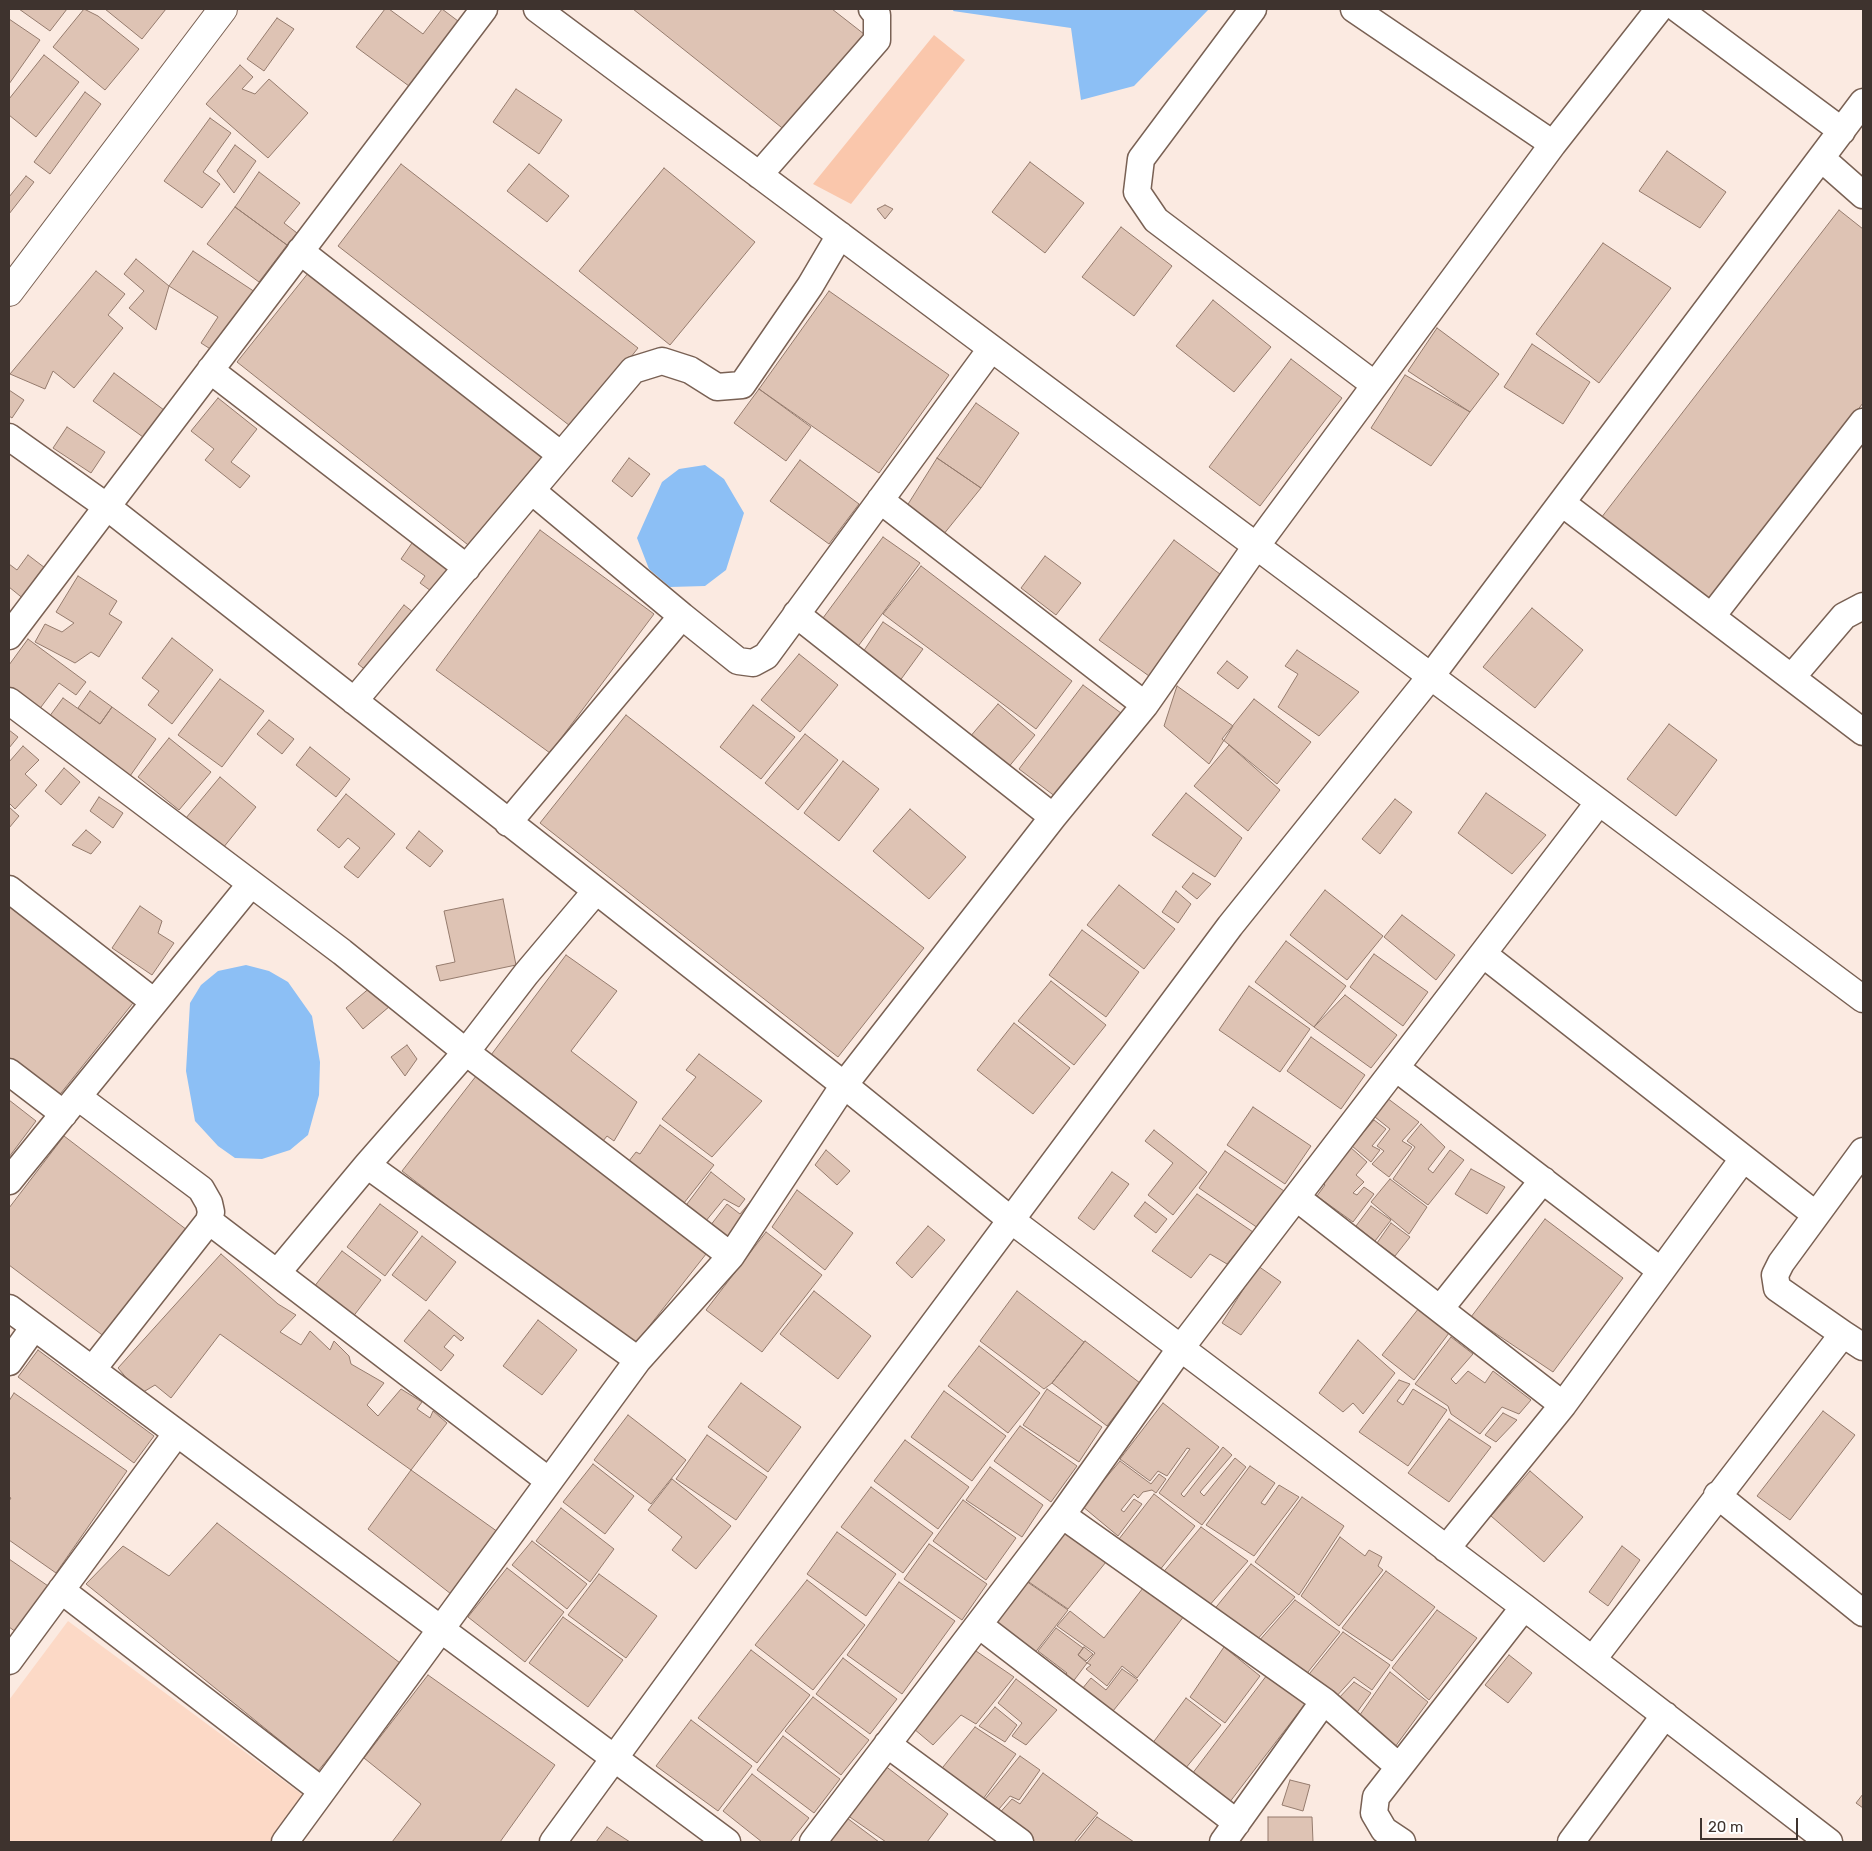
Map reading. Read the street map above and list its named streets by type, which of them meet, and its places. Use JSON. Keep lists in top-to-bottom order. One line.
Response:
{"scale_bar":"20 m"}
